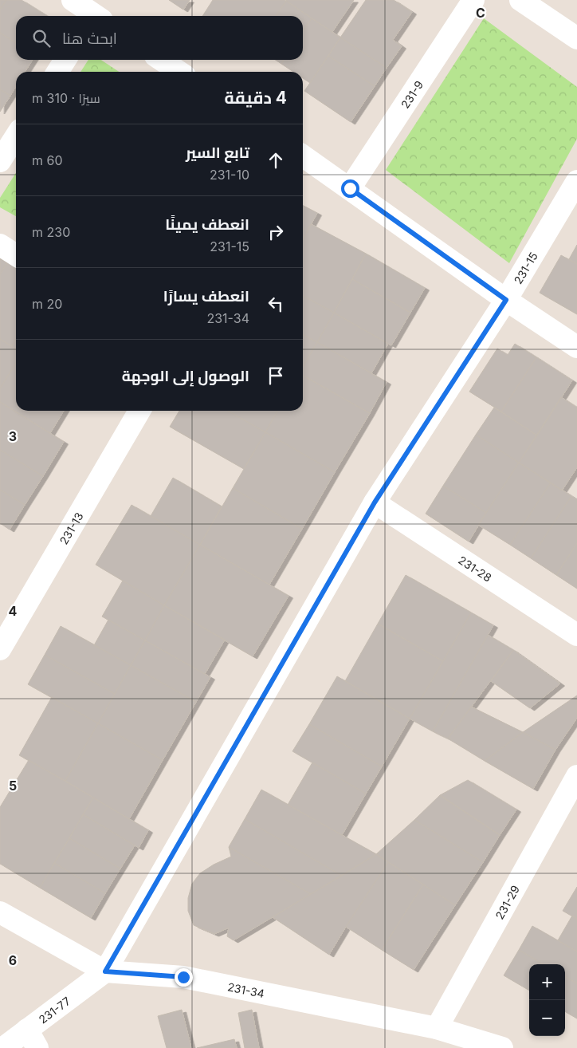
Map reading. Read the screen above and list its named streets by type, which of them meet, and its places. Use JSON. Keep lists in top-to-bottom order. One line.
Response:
{"streets":{"street":["231-9","231-15","231-13","231-28","231-29","231-34","231-77"]},"crossings":[["231-15","231-28"],["231-15","231-34"],["231-15","231-77"],["231-29","231-34"],["231-34","231-77"]],"page":{"search":"ابحث هنا","heading":["4 دقيقة","سيرًا · 310 m"],"list":[["تابع السير","231-10","60 m"],["انعطف يمينًا","231-15","230 m"],["انعطف يسارًا","231-34","20 m"],"الوصول إلى الوجهة"],"map_buttons":["+","−"]},"grid":{"columns":["C"],"rows":["3","4","5","6"]}}
